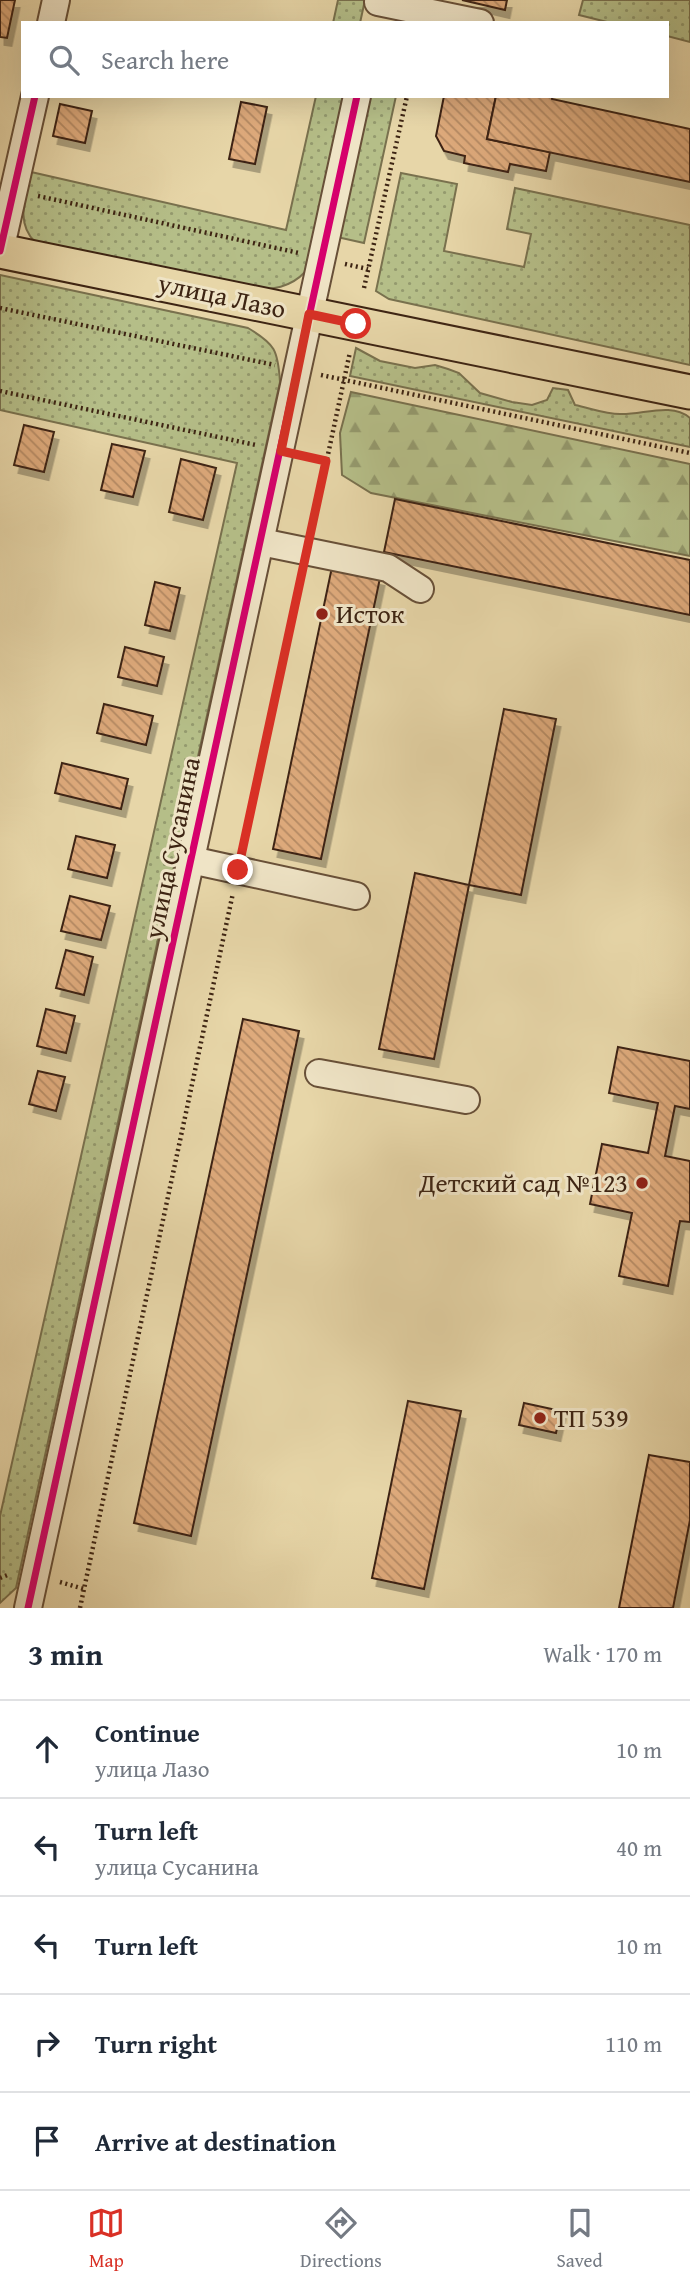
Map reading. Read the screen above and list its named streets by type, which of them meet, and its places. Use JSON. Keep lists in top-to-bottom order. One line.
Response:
{"streets":{"main road":["улица Лазо"],"street":["улица Сусанина"]},"crossings":[["улица Лазо","улица Сусанина"]],"places":["Исток","Детский сад №123","ТП 539"],"page":{"search":"Search here","heading":["3 min","Walk · 170 m"],"list":[["Continue","улица Лазо","10 m"],["Turn left","улица Сусанина","40 m"],["Turn left","10 m"],["Turn right","110 m"],"Arrive at destination"],"nav":["Map","Directions","Saved"]}}
